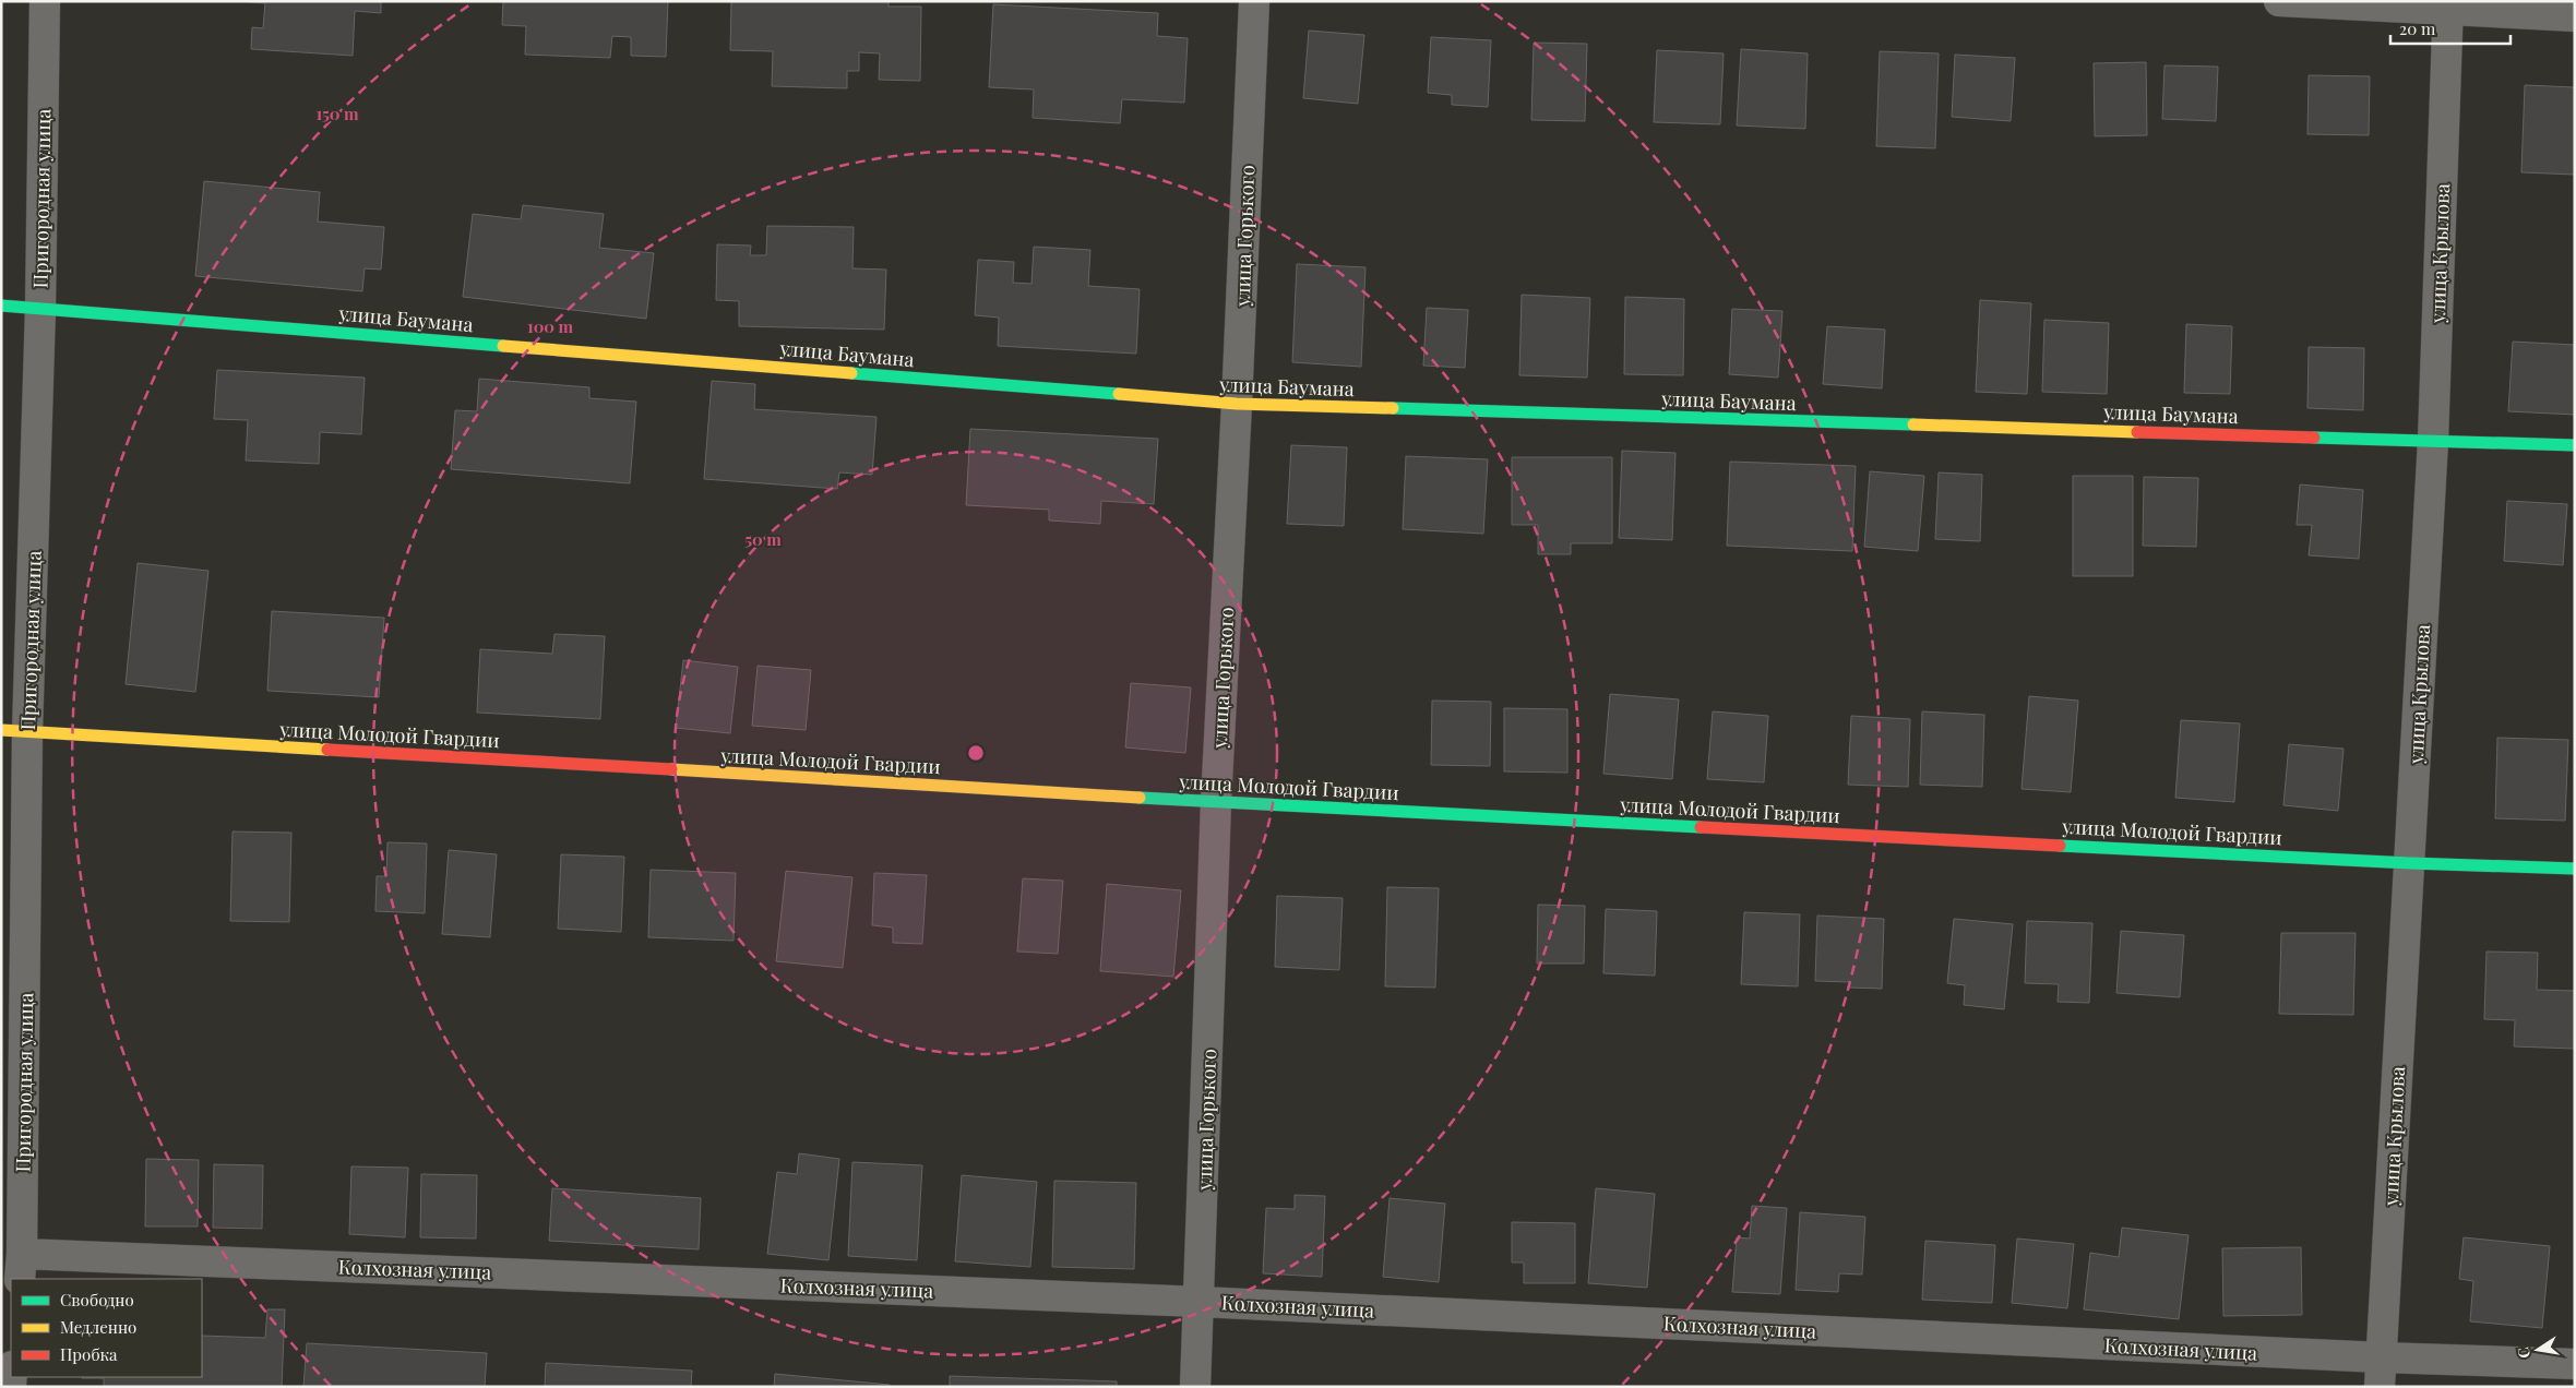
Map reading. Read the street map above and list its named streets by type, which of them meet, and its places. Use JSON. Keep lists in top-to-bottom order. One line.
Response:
{"streets":{"street":["Пригородная улица","улица Горького","улица Крылова","улица Баумана","улица Молодой Гвардии","Колхозная улица"]},"crossings":[["Пригородная улица","улица Баумана"],["Пригородная улица","улица Молодой Гвардии"],["Пригородная улица","Колхозная улица"],["улица Горького","улица Баумана"],["улица Горького","улица Молодой Гвардии"],["улица Горького","Колхозная улица"],["улица Крылова","улица Баумана"],["улица Крылова","улица Молодой Гвардии"],["улица Крылова","Колхозная улица"]],"legend":["Свободно","Медленно","Пробка"],"scale_bar":"20 m","north":"left","rings":["150 m","100 m","50 m"]}
